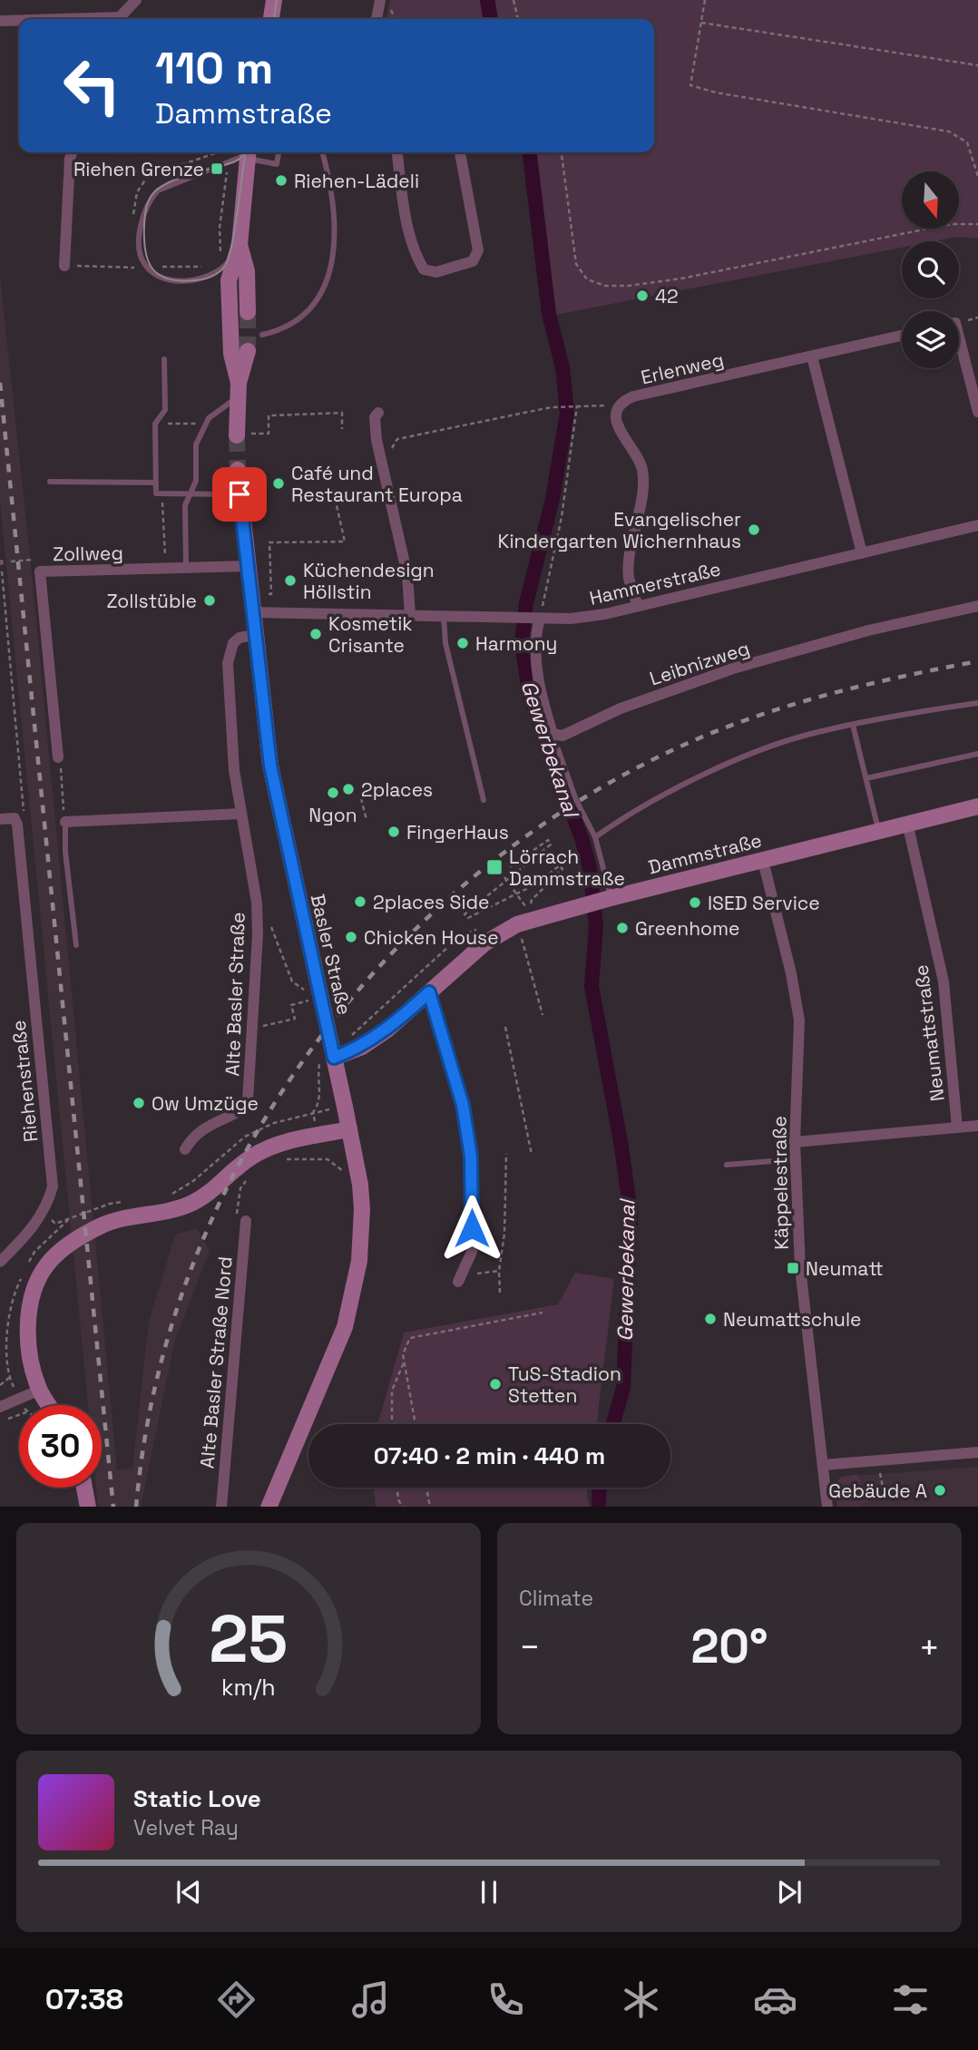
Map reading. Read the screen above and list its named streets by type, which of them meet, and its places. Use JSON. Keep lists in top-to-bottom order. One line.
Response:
{"streets":{"main road":["Dammstraße","Basler Straße"],"street":["Erlenweg","Zollweg","Hammerstraße","Leibnizweg","Alte Basler Straße","Neumattstraße","Riehenstraße","Käppelestraße","Alte Basler Straße Nord"]},"crossings":[["Zollweg","Basler Straße"],["Hammerstraße","Basler Straße"],["Dammstraße","Basler Straße"],["Dammstraße","Neumattstraße"],["Dammstraße","Käppelestraße"],["Basler Straße","Alte Basler Straße"]],"water":["Gewerbekanal"],"places":{"transit":["Riehen Grenze","Lörrach Dammstraße","Neumatt"],"other":["Riehen-Lädeli","42","Café und Restaurant Europa","Evangelischer Kindergarten Wichernhaus","Küchendesign Höllstin","Zollstüble","Kosmetik Crisante","Harmony","2places","Ngon","FingerHaus","2places Side","ISED Service","Greenhome","Chicken House","Ow Umzüge","Neumattschule","TuS-Stadion Stetten","Gebäude A"]},"north":"bottom","page":{"turn":["110 m","Dammstraße"],"limit":"30","trip":"07:40 · 2 min · 440 m","tile":"Climate","heat":["−","20°","+"],"song":["Static Love","Velvet Ray"],"tabs":"07:38","gauge":["25","km/h"]}}
